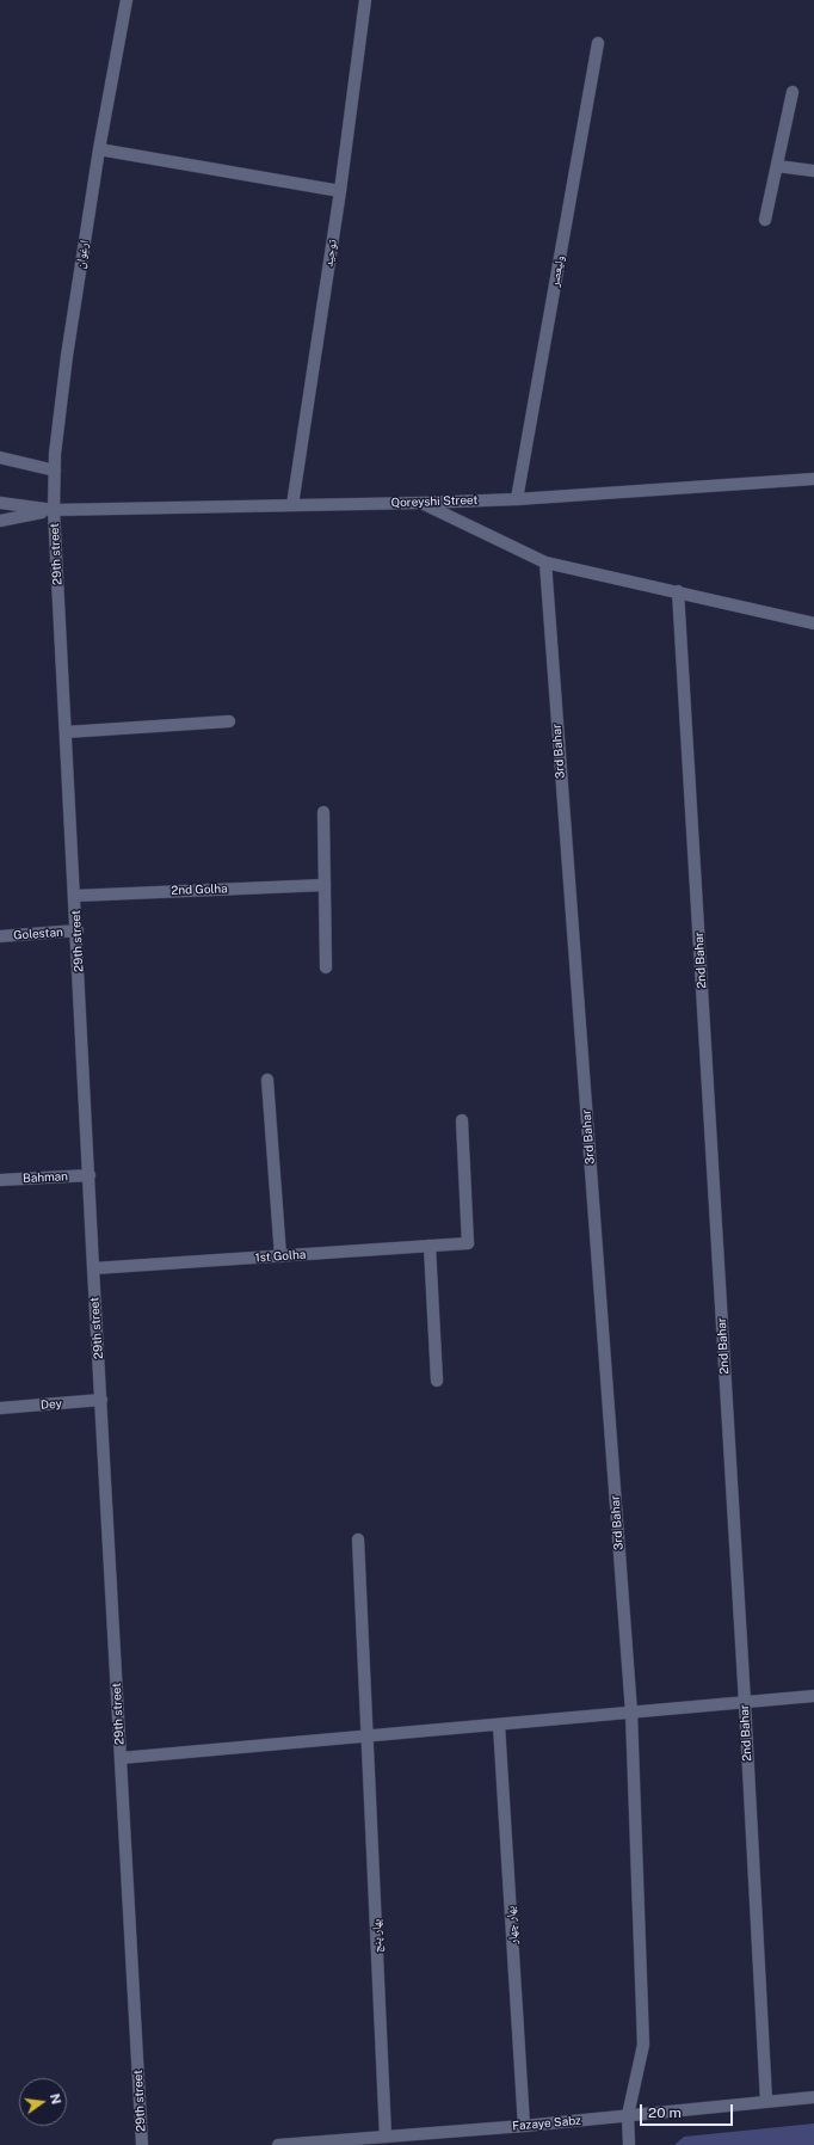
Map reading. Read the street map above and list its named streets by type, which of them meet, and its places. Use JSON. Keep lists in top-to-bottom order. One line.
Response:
{"streets":{"street":["توحید","ارغوان","ولیعصر","Qoreyshi Street","29th street","3rd Bahar","2nd Golha","Golestan","2nd Bahar","Bahman","1st Golha","Dey","بهار چهار","بهار پنج","Fazaye Sabz"]},"crossings":[["توحید","Qoreyshi Street"],["ارغوان","Qoreyshi Street"],["ارغوان","29th street"],["ولیعصر","Qoreyshi Street"],["Qoreyshi Street","29th street"],["29th street","2nd Golha"],["29th street","Golestan"],["29th street","Bahman"],["29th street","1st Golha"],["29th street","Dey"],["3rd Bahar","Fazaye Sabz"],["2nd Bahar","Fazaye Sabz"],["بهار چهار","Fazaye Sabz"],["بهار پنج","Fazaye Sabz"]],"scale_bar":"20 m","north":"right"}
